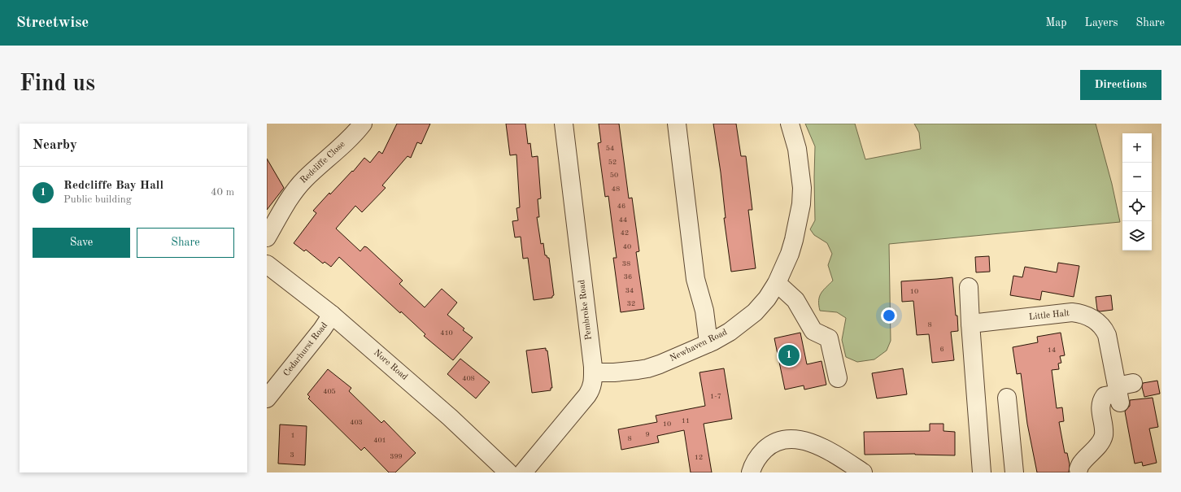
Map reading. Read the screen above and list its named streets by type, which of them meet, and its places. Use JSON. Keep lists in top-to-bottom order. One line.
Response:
{"streets":{"street":["Redcliffe Close","Pembroke Road","Little Halt","Newhaven Road","Cedarhurst Road","Nore Road"]},"crossings":[["Pembroke Road","Newhaven Road"],["Cedarhurst Road","Nore Road"]],"house_numbers":["54","52","50","48","46","44","42","40","38","36","34","10","32","8","410","6","14","408","405","1-7","11","403","10","9","1","8","401","3","399","12"],"page":{"header":"Streetwise","nav":["Map","Layers","Share"],"buttons":["Directions",["Save","Share"]],"title":"Find us","heading":"Nearby","map_buttons":["+","−"],"list":[{"mark":"1","name":"Redcliffe Bay Hall","note":"Public building","value":"40 m"}],"pins":"1"}}
